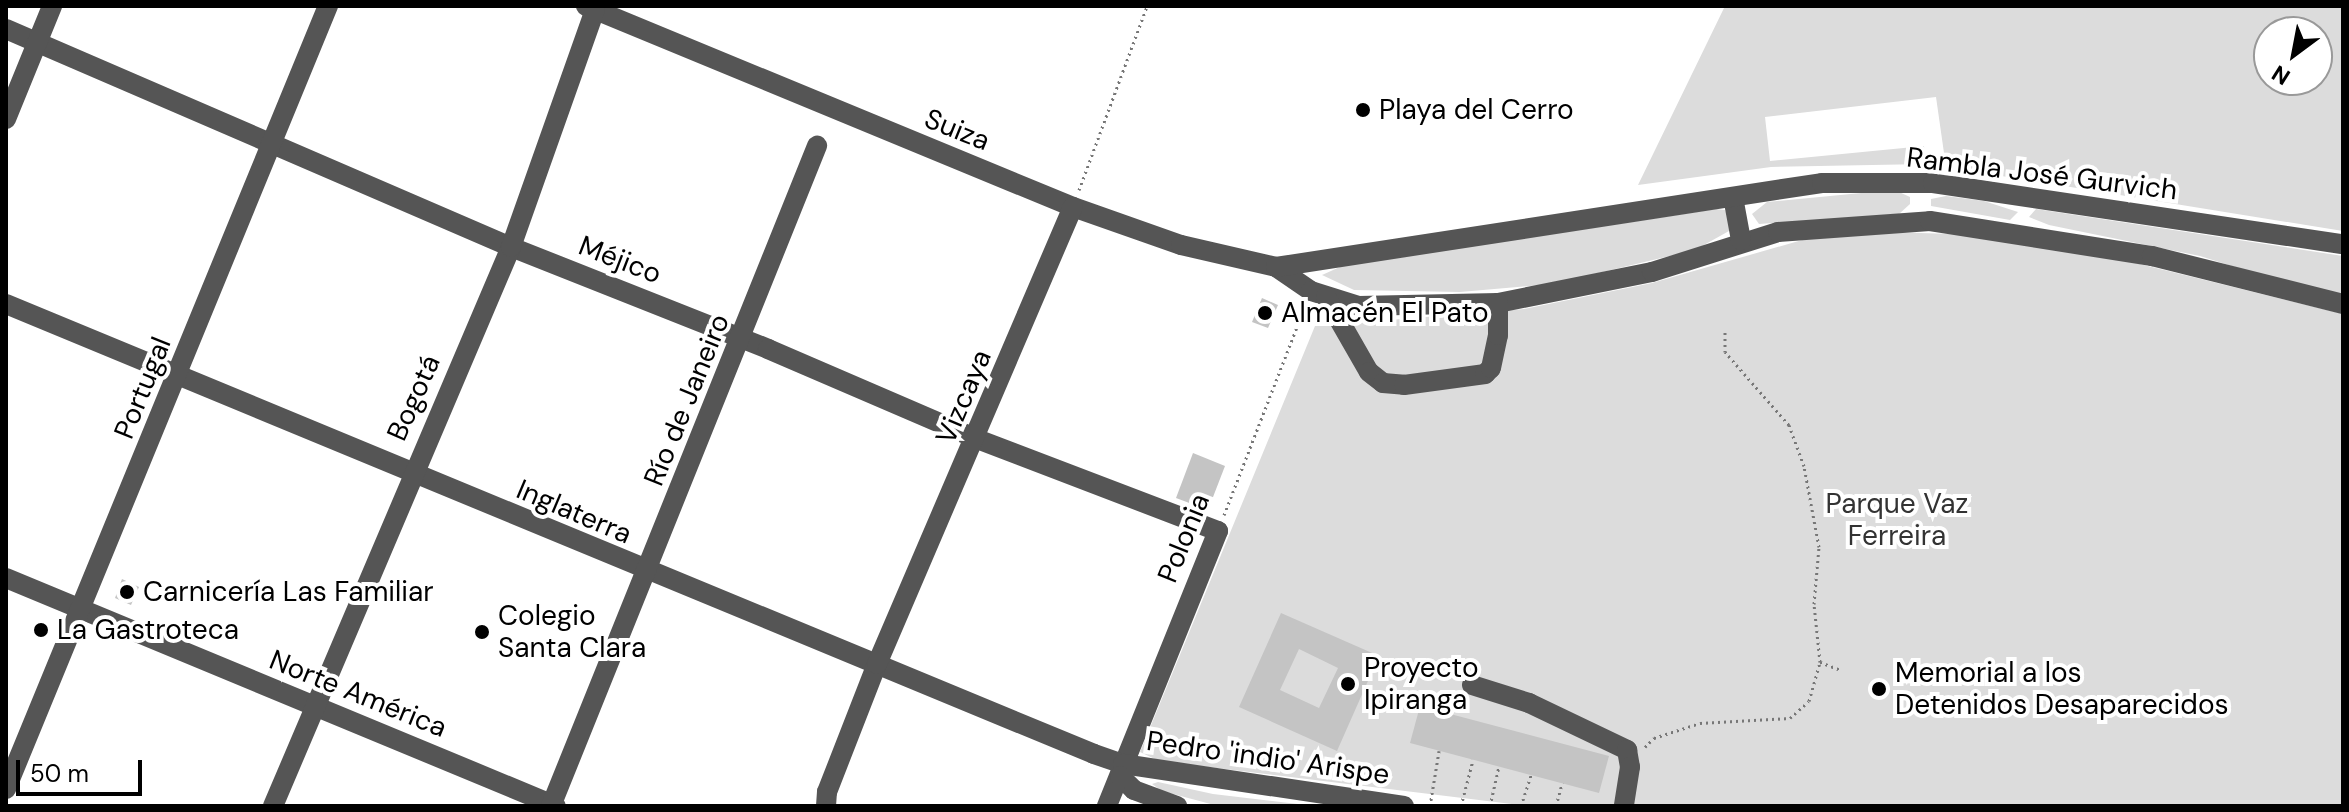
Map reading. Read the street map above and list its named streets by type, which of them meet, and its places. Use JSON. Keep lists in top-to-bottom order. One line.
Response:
{"streets":{"street":["Suiza","Rambla José Gurvich","Méjico","Portugal","Vizcaya","Bogotá","Río de Janeiro","Inglaterra","Polonia","Norte América","Pedro 'indio' Arispe"]},"crossings":[["Suiza","Rambla José Gurvich"],["Suiza","Vizcaya"],["Suiza","Bogotá"],["Suiza","Polonia"],["Méjico","Portugal"],["Méjico","Vizcaya"],["Méjico","Bogotá"],["Méjico","Río de Janeiro"],["Méjico","Polonia"],["Portugal","Inglaterra"],["Portugal","Norte América"],["Vizcaya","Inglaterra"],["Bogotá","Inglaterra"],["Bogotá","Norte América"],["Río de Janeiro","Inglaterra"],["Río de Janeiro","Norte América"],["Inglaterra","Polonia"],["Inglaterra","Pedro 'indio' Arispe"],["Polonia","Pedro 'indio' Arispe"]],"parks":["Parque Vaz Ferreira"],"places":["Playa del Cerro","Almacén El Pato","Carnicería Las Familiar","La Gastroteca","Colegio Santa Clara","Proyecto Ipiranga","Memorial a los Detenidos Desaparecidos"],"scale_bar":"50 m","north":"bottom left"}
